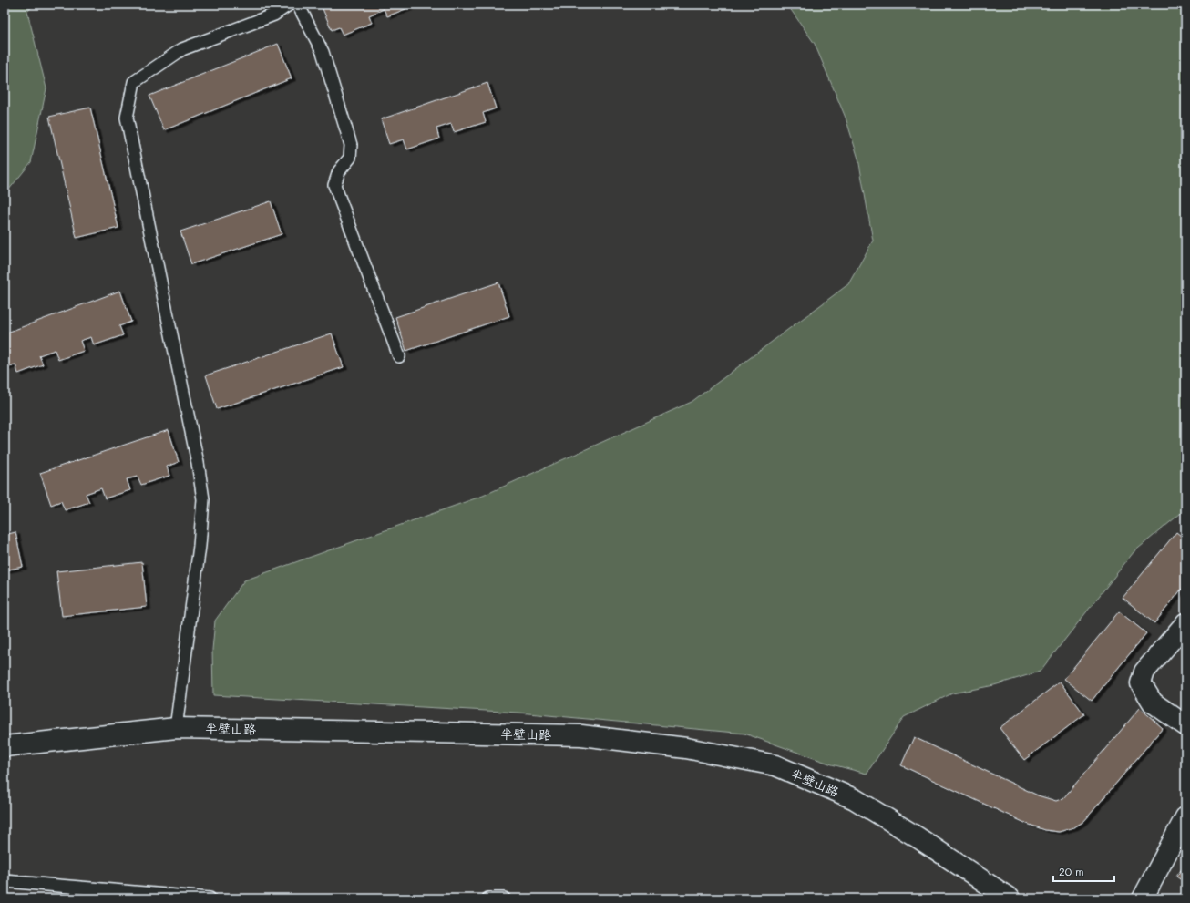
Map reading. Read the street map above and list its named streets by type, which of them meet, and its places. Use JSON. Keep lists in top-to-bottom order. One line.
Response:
{"streets":{"main road":["半壁山路"]},"scale_bar":"20 m"}
